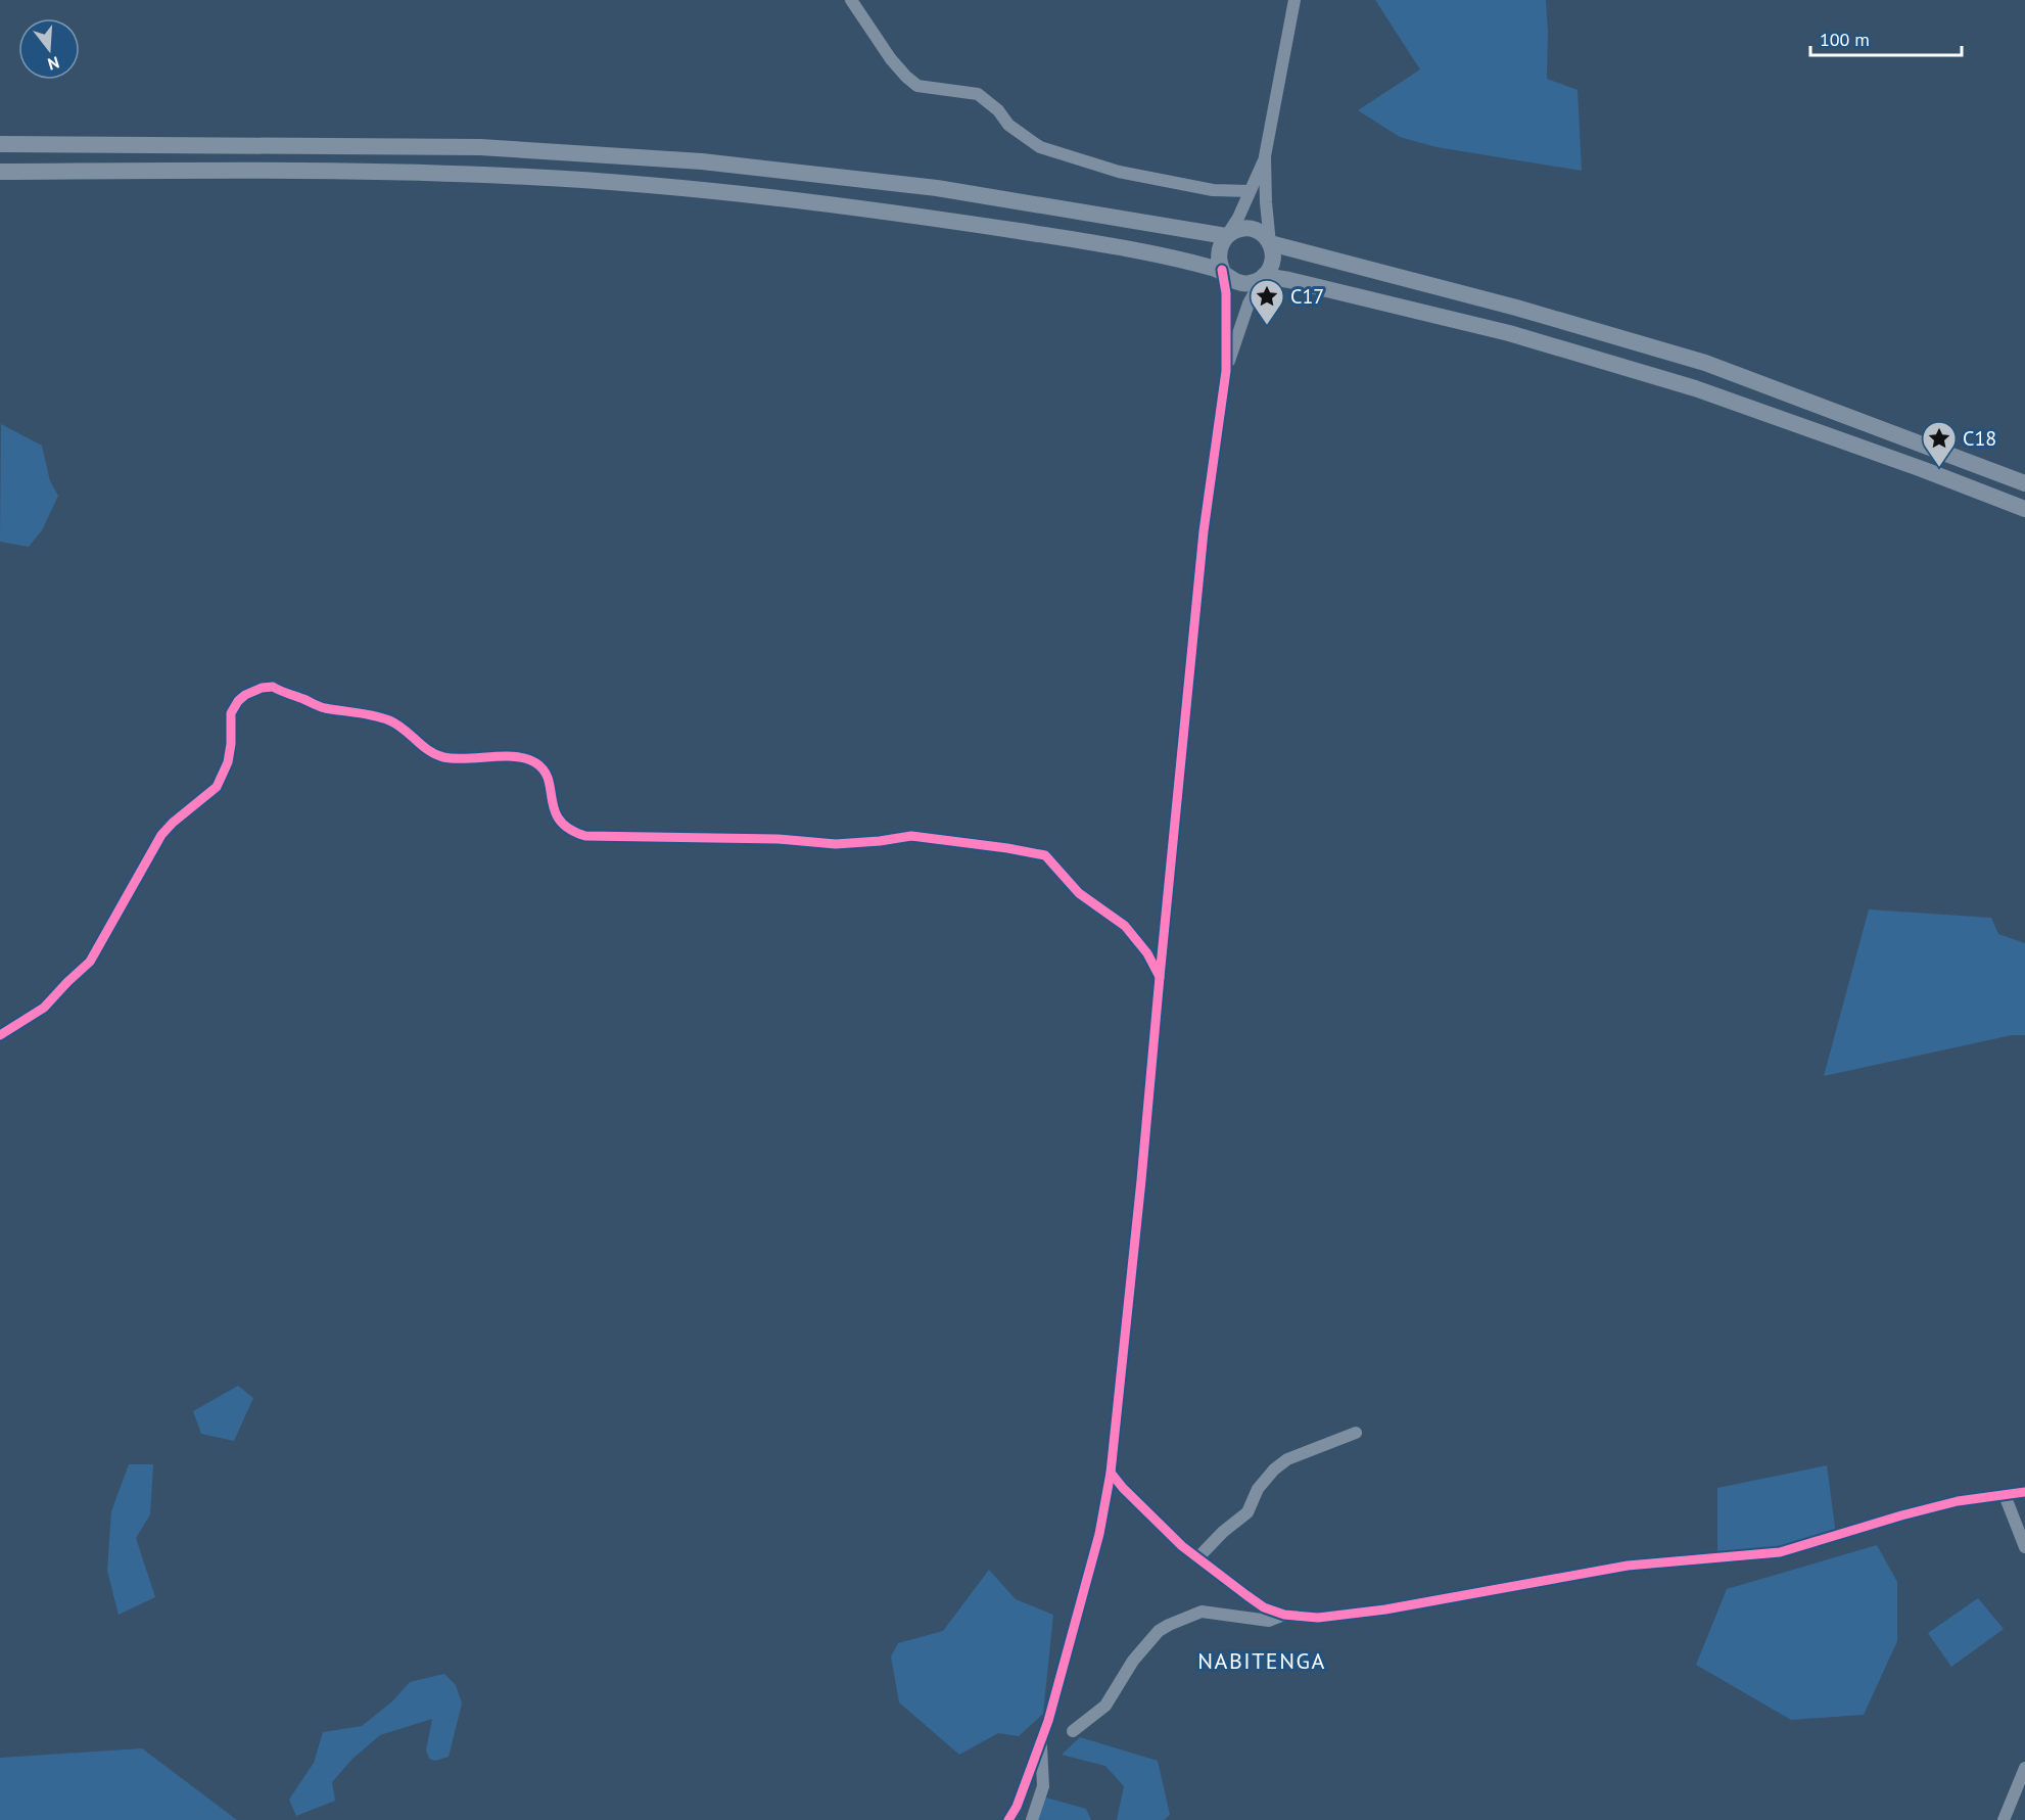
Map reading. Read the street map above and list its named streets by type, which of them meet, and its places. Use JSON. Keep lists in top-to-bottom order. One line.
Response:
{"districts":["NABITENGA"],"places":{"place":["C17","C18"]},"scale_bar":"100 m","north":"bottom"}
